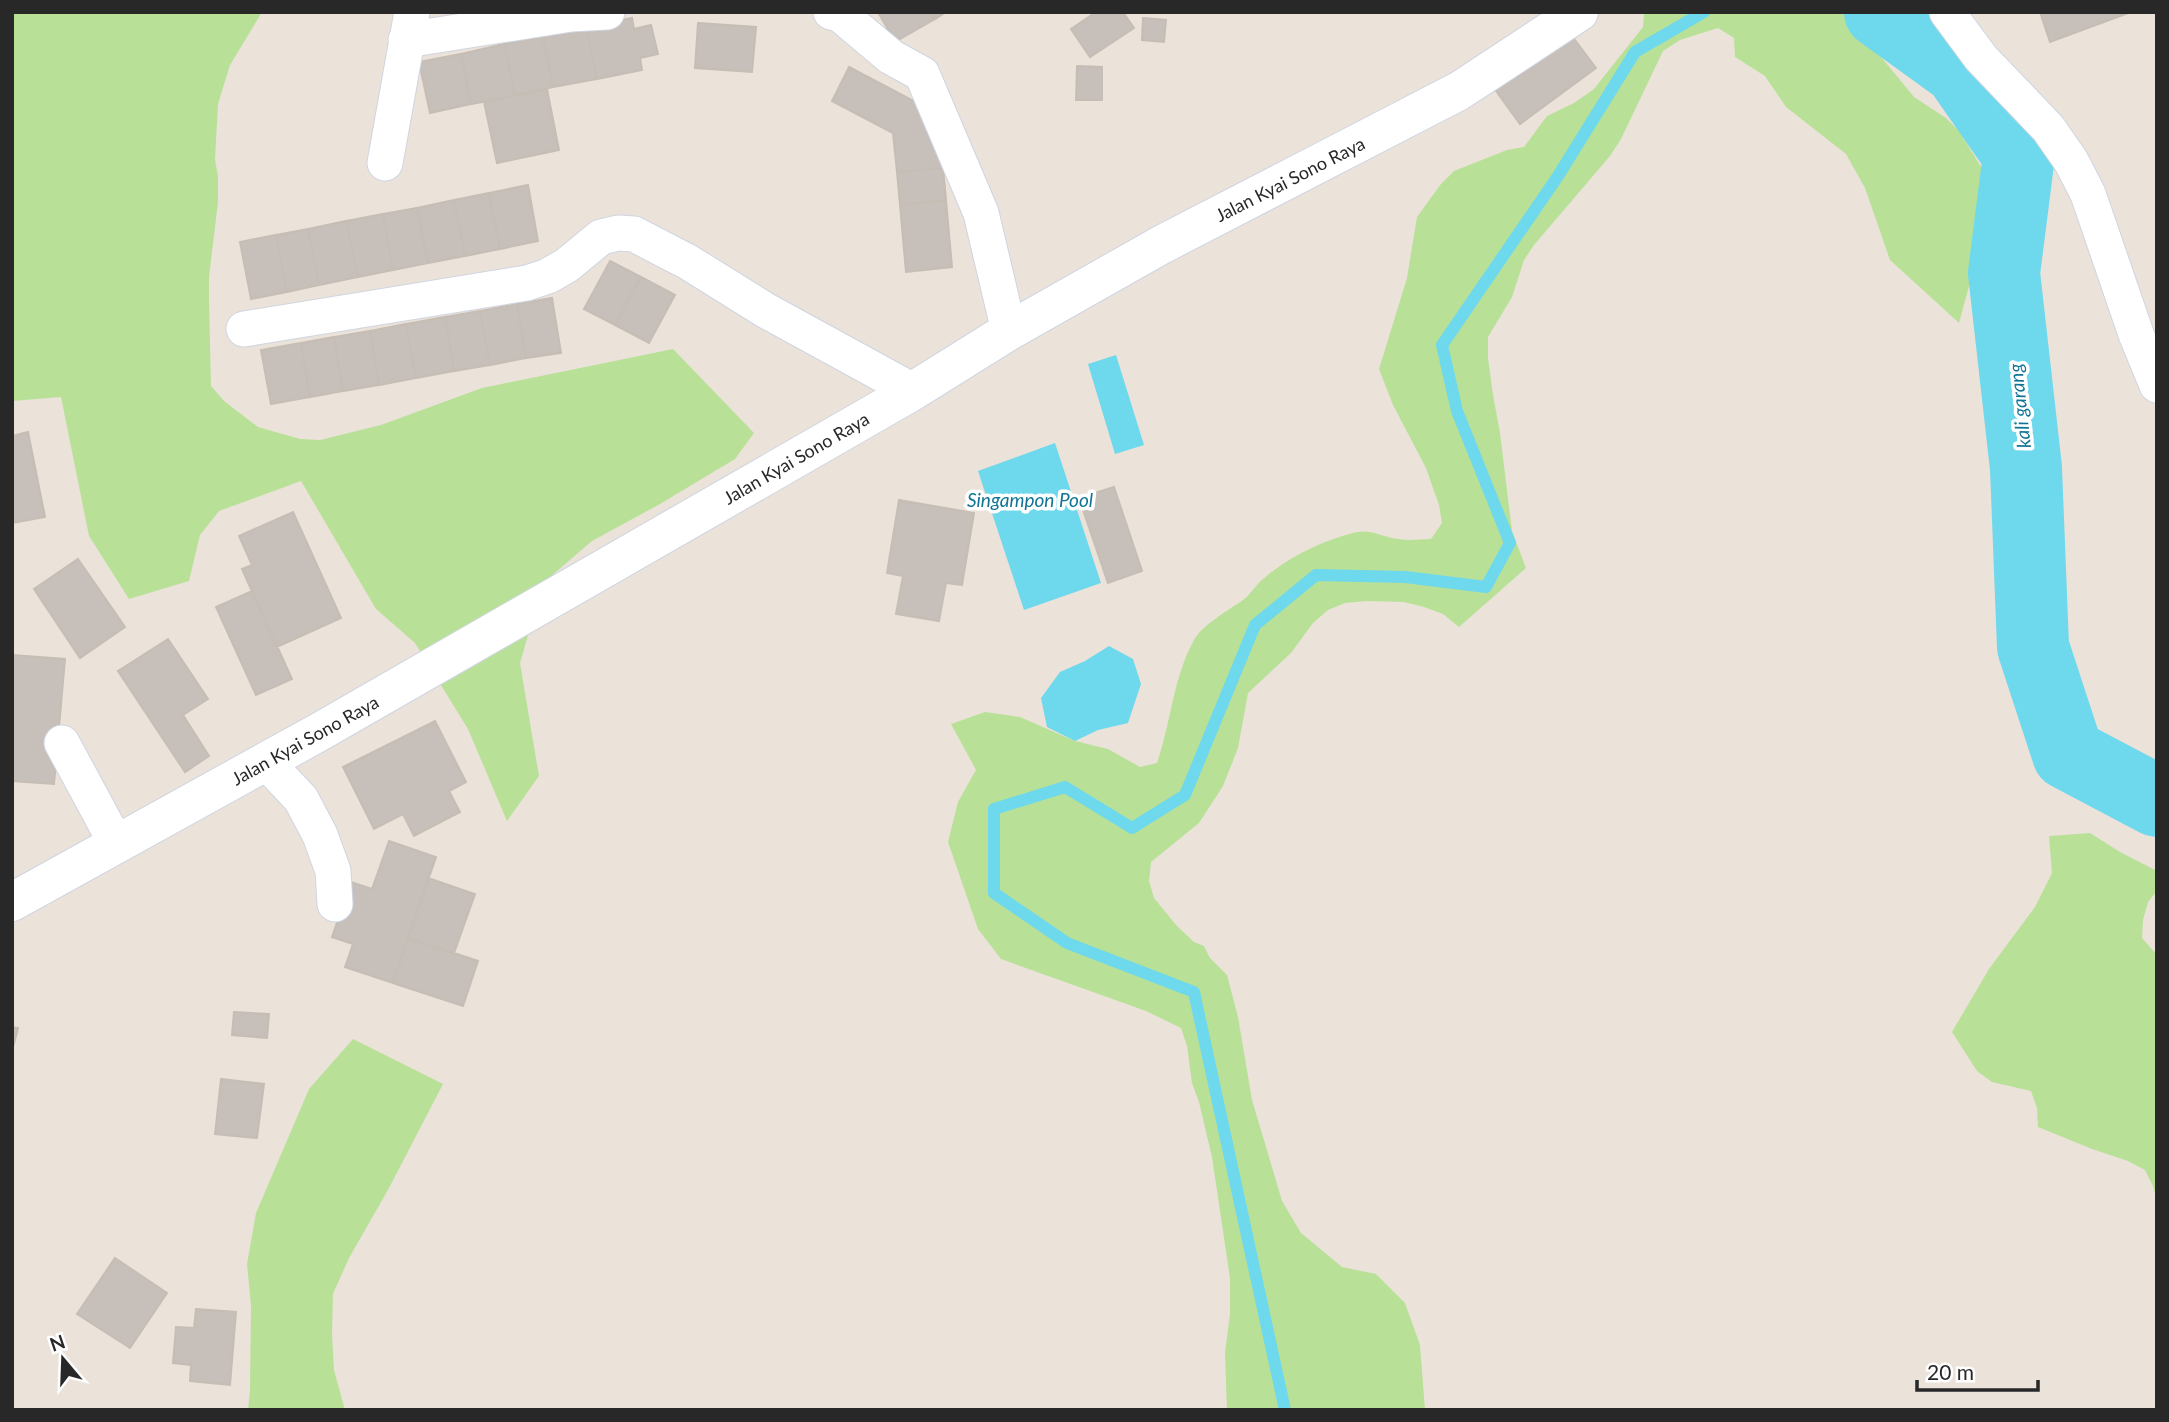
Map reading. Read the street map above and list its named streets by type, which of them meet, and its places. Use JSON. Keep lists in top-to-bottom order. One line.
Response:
{"streets":{"street":["Jalan Kyai Sono Raya"]},"water":["kali garang","Singampon Pool"],"scale_bar":"20 m","north":"top"}
